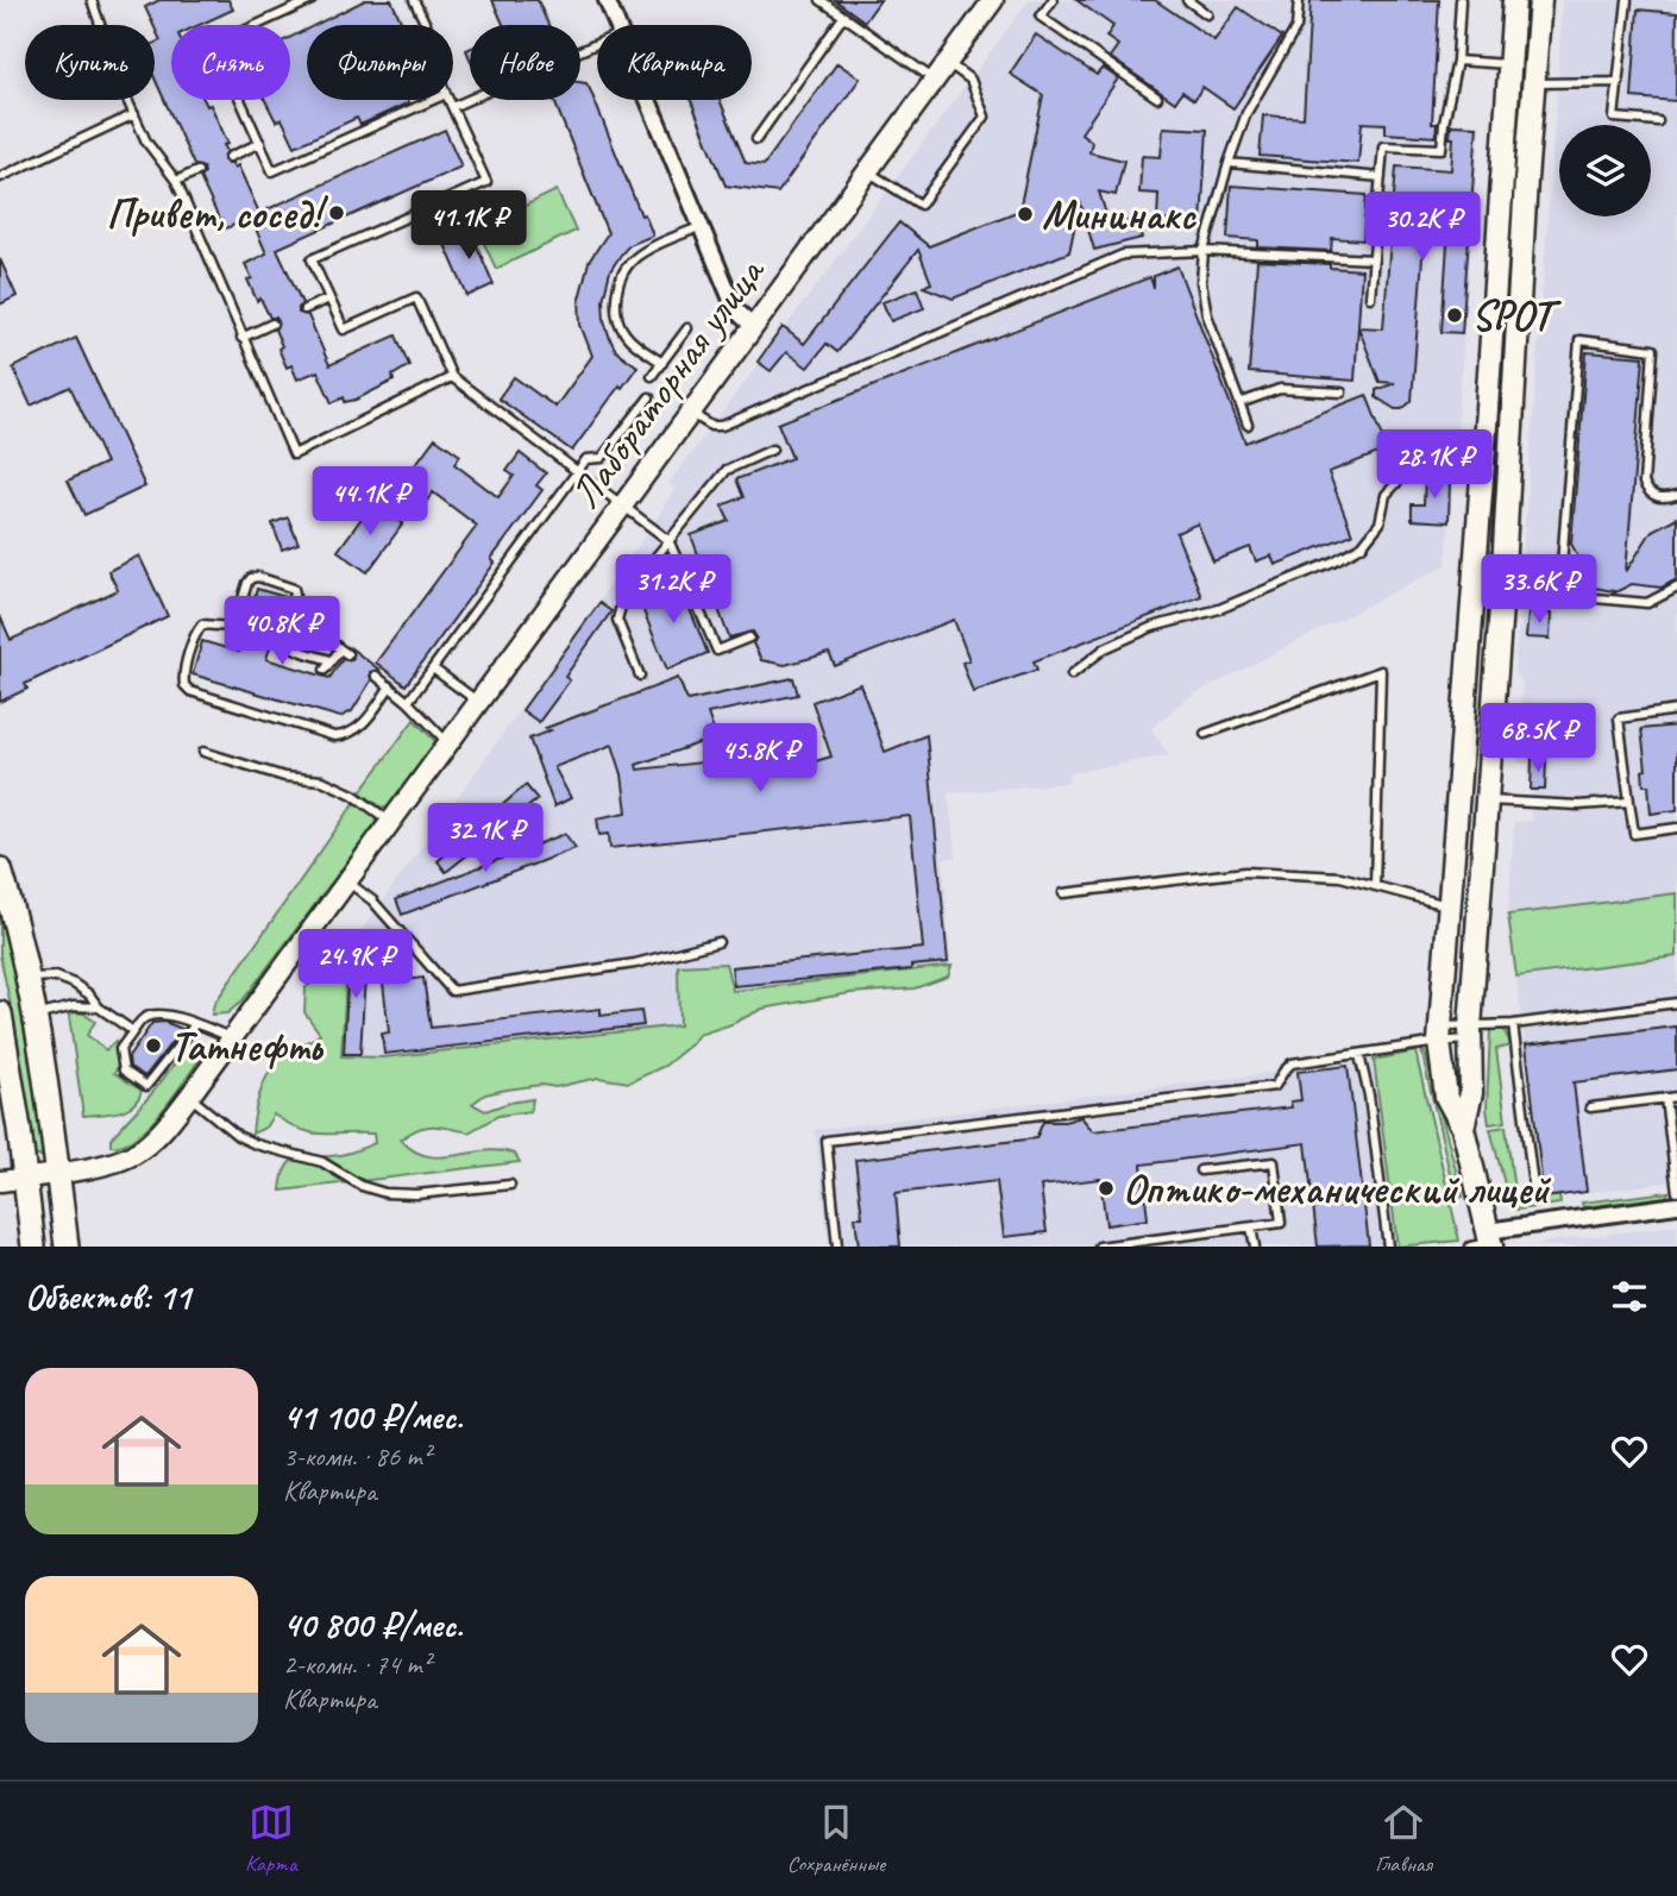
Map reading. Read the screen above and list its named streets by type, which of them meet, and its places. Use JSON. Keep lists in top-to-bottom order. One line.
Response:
{"streets":{"street":["Лабораторная улица"]},"places":["Привет, сосед!","Мининакс","SPOT","Татнефть","Оптико-механический лицей"],"page":{"chip":["Купить","Снять","Фильтры","Новое","Квартира"],"price":["41.1K ₽","30.2K ₽","28.1K ₽","44.1K ₽","31.2K ₽","33.6K ₽","40.8K ₽","68.5K ₽","45.8K ₽","32.1K ₽","24.9K ₽"],"heading":"Объектов: 11","list":[{"name":"41 100 ₽/мес.","note":"3-комн. · 86 m² · Квартира"},{"name":"40 800 ₽/мес.","note":"2-комн. · 74 m² · Квартира"}],"tabs":["Карта","Сохранённые","Главная"]}}
